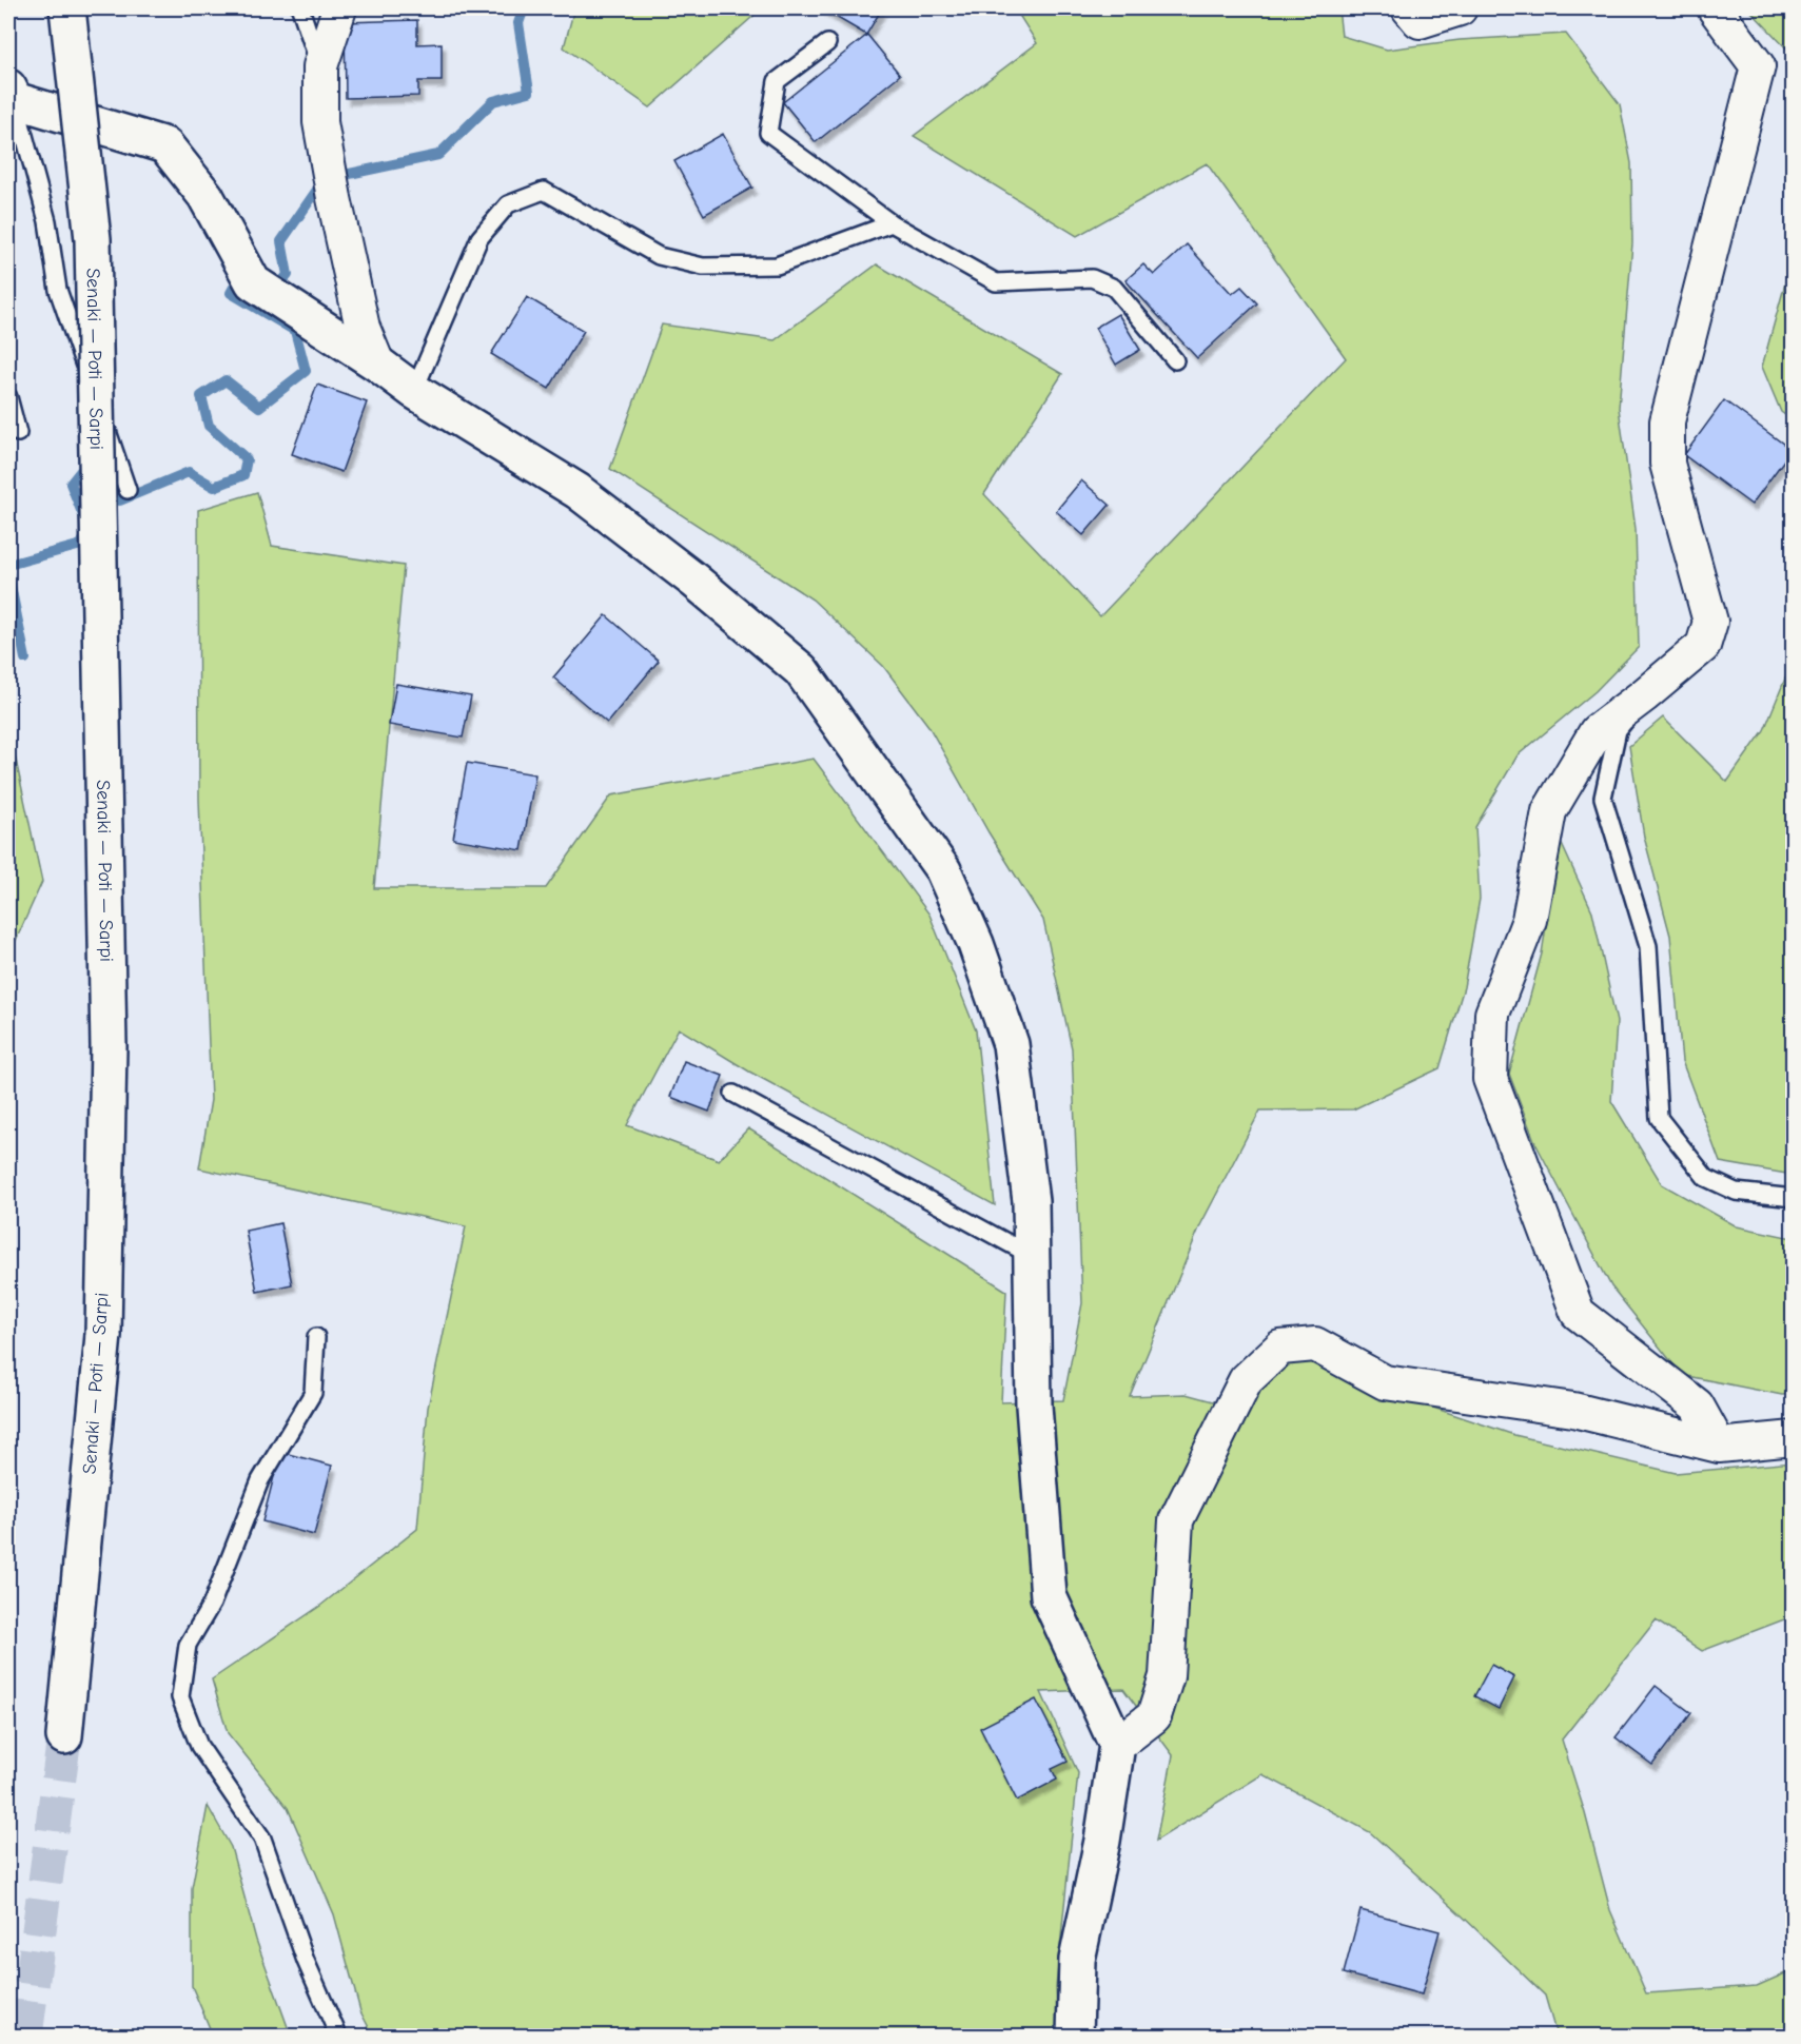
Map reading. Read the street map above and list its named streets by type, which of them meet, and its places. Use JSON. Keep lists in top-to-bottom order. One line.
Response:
{"streets":{"main road":["Senaki — Poti — Sarpi"]}}
